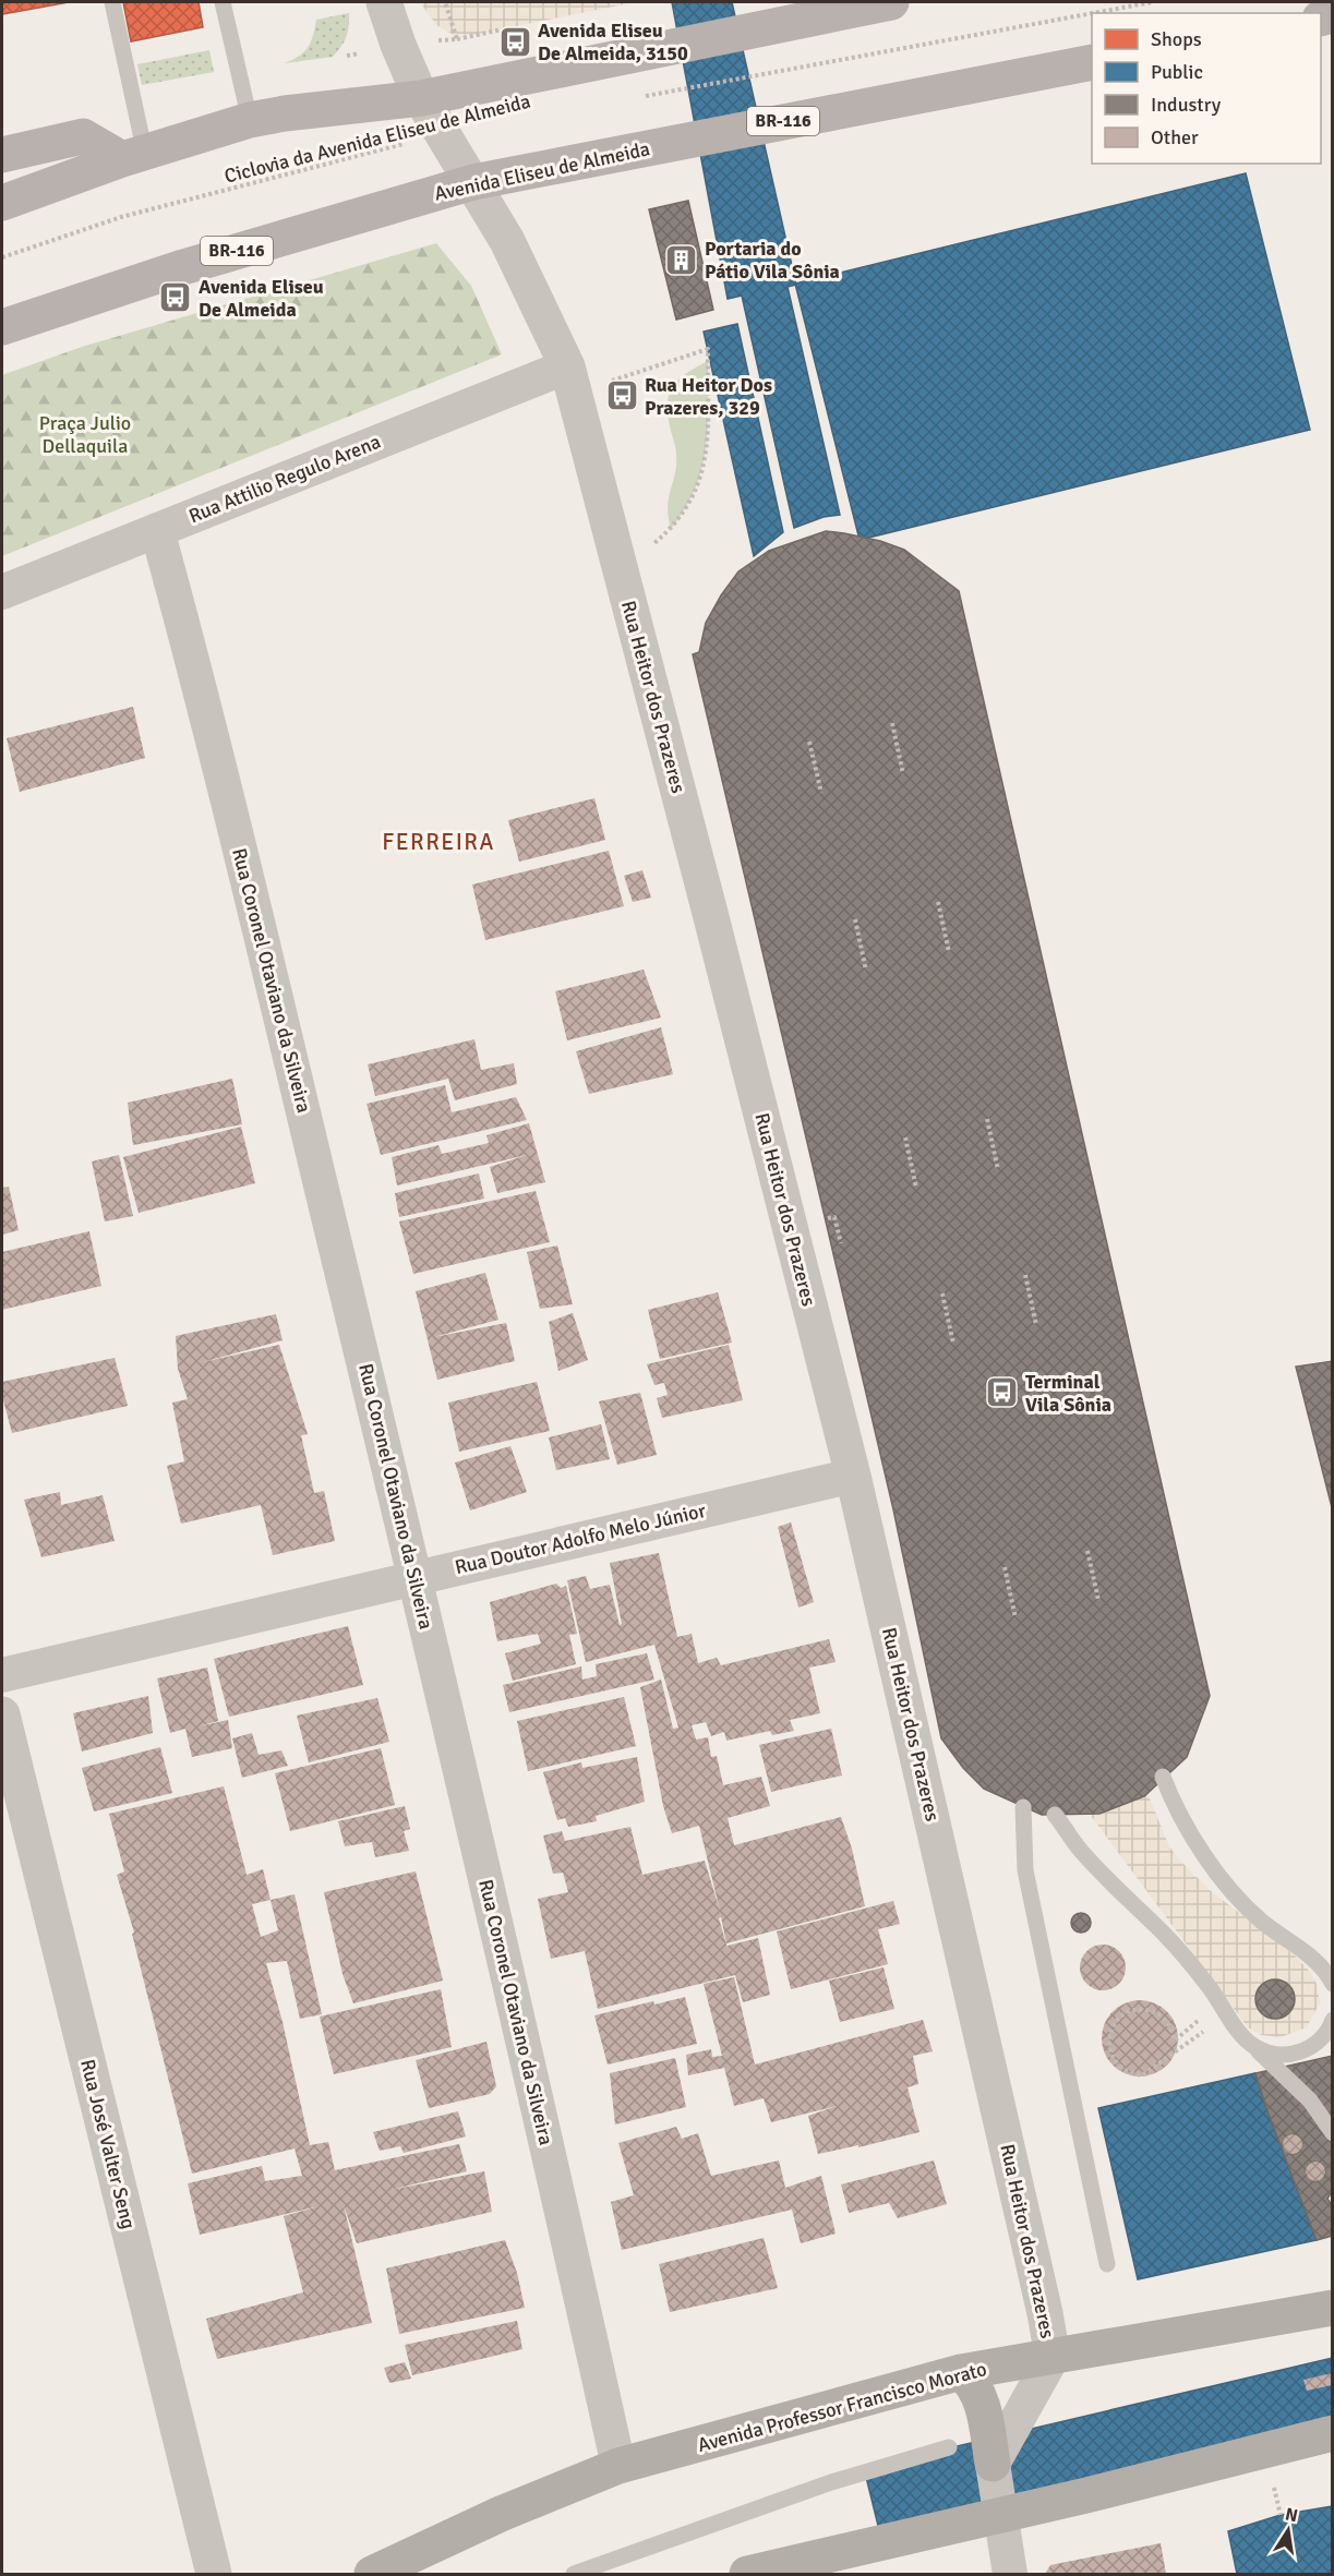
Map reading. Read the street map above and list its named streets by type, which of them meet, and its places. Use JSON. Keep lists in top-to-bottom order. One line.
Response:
{"streets":{"highway":["Avenida Professor Francisco Morato"],"main road":["BR-116","Avenida Eliseu de Almeida"],"street":["Rua Attilio Regulo Arena","Rua Heitor dos Prazeres","Rua Coronel Otaviano da Silveira","Rua Doutor Adolfo Melo Júnior","Rua José Valter Seng"],"path":["Ciclovia da Avenida Eliseu de Almeida"]},"crossings":[["Ciclovia da Avenida Eliseu de Almeida","Rua Heitor dos Prazeres"],["Avenida Eliseu de Almeida","Rua Heitor dos Prazeres"],["Rua Attilio Regulo Arena","Rua Heitor dos Prazeres"],["Rua Attilio Regulo Arena","Rua Coronel Otaviano da Silveira"],["Rua Heitor dos Prazeres","Rua Doutor Adolfo Melo Júnior"],["Rua Heitor dos Prazeres","Avenida Professor Francisco Morato"],["Rua Coronel Otaviano da Silveira","Rua Doutor Adolfo Melo Júnior"],["Rua Coronel Otaviano da Silveira","Avenida Professor Francisco Morato"]],"districts":["FERREIRA"],"parks":["Praça Julio Dellaquila"],"places":{"bus stop":["Avenida Eliseu De Almeida, 3150","Avenida Eliseu De Almeida","Rua Heitor Dos Prazeres, 329","Terminal Vila Sônia"],"building":["Portaria do Pátio Vila Sônia"]},"legend":["Shops","Public","Industry","Other"],"north":"top"}
